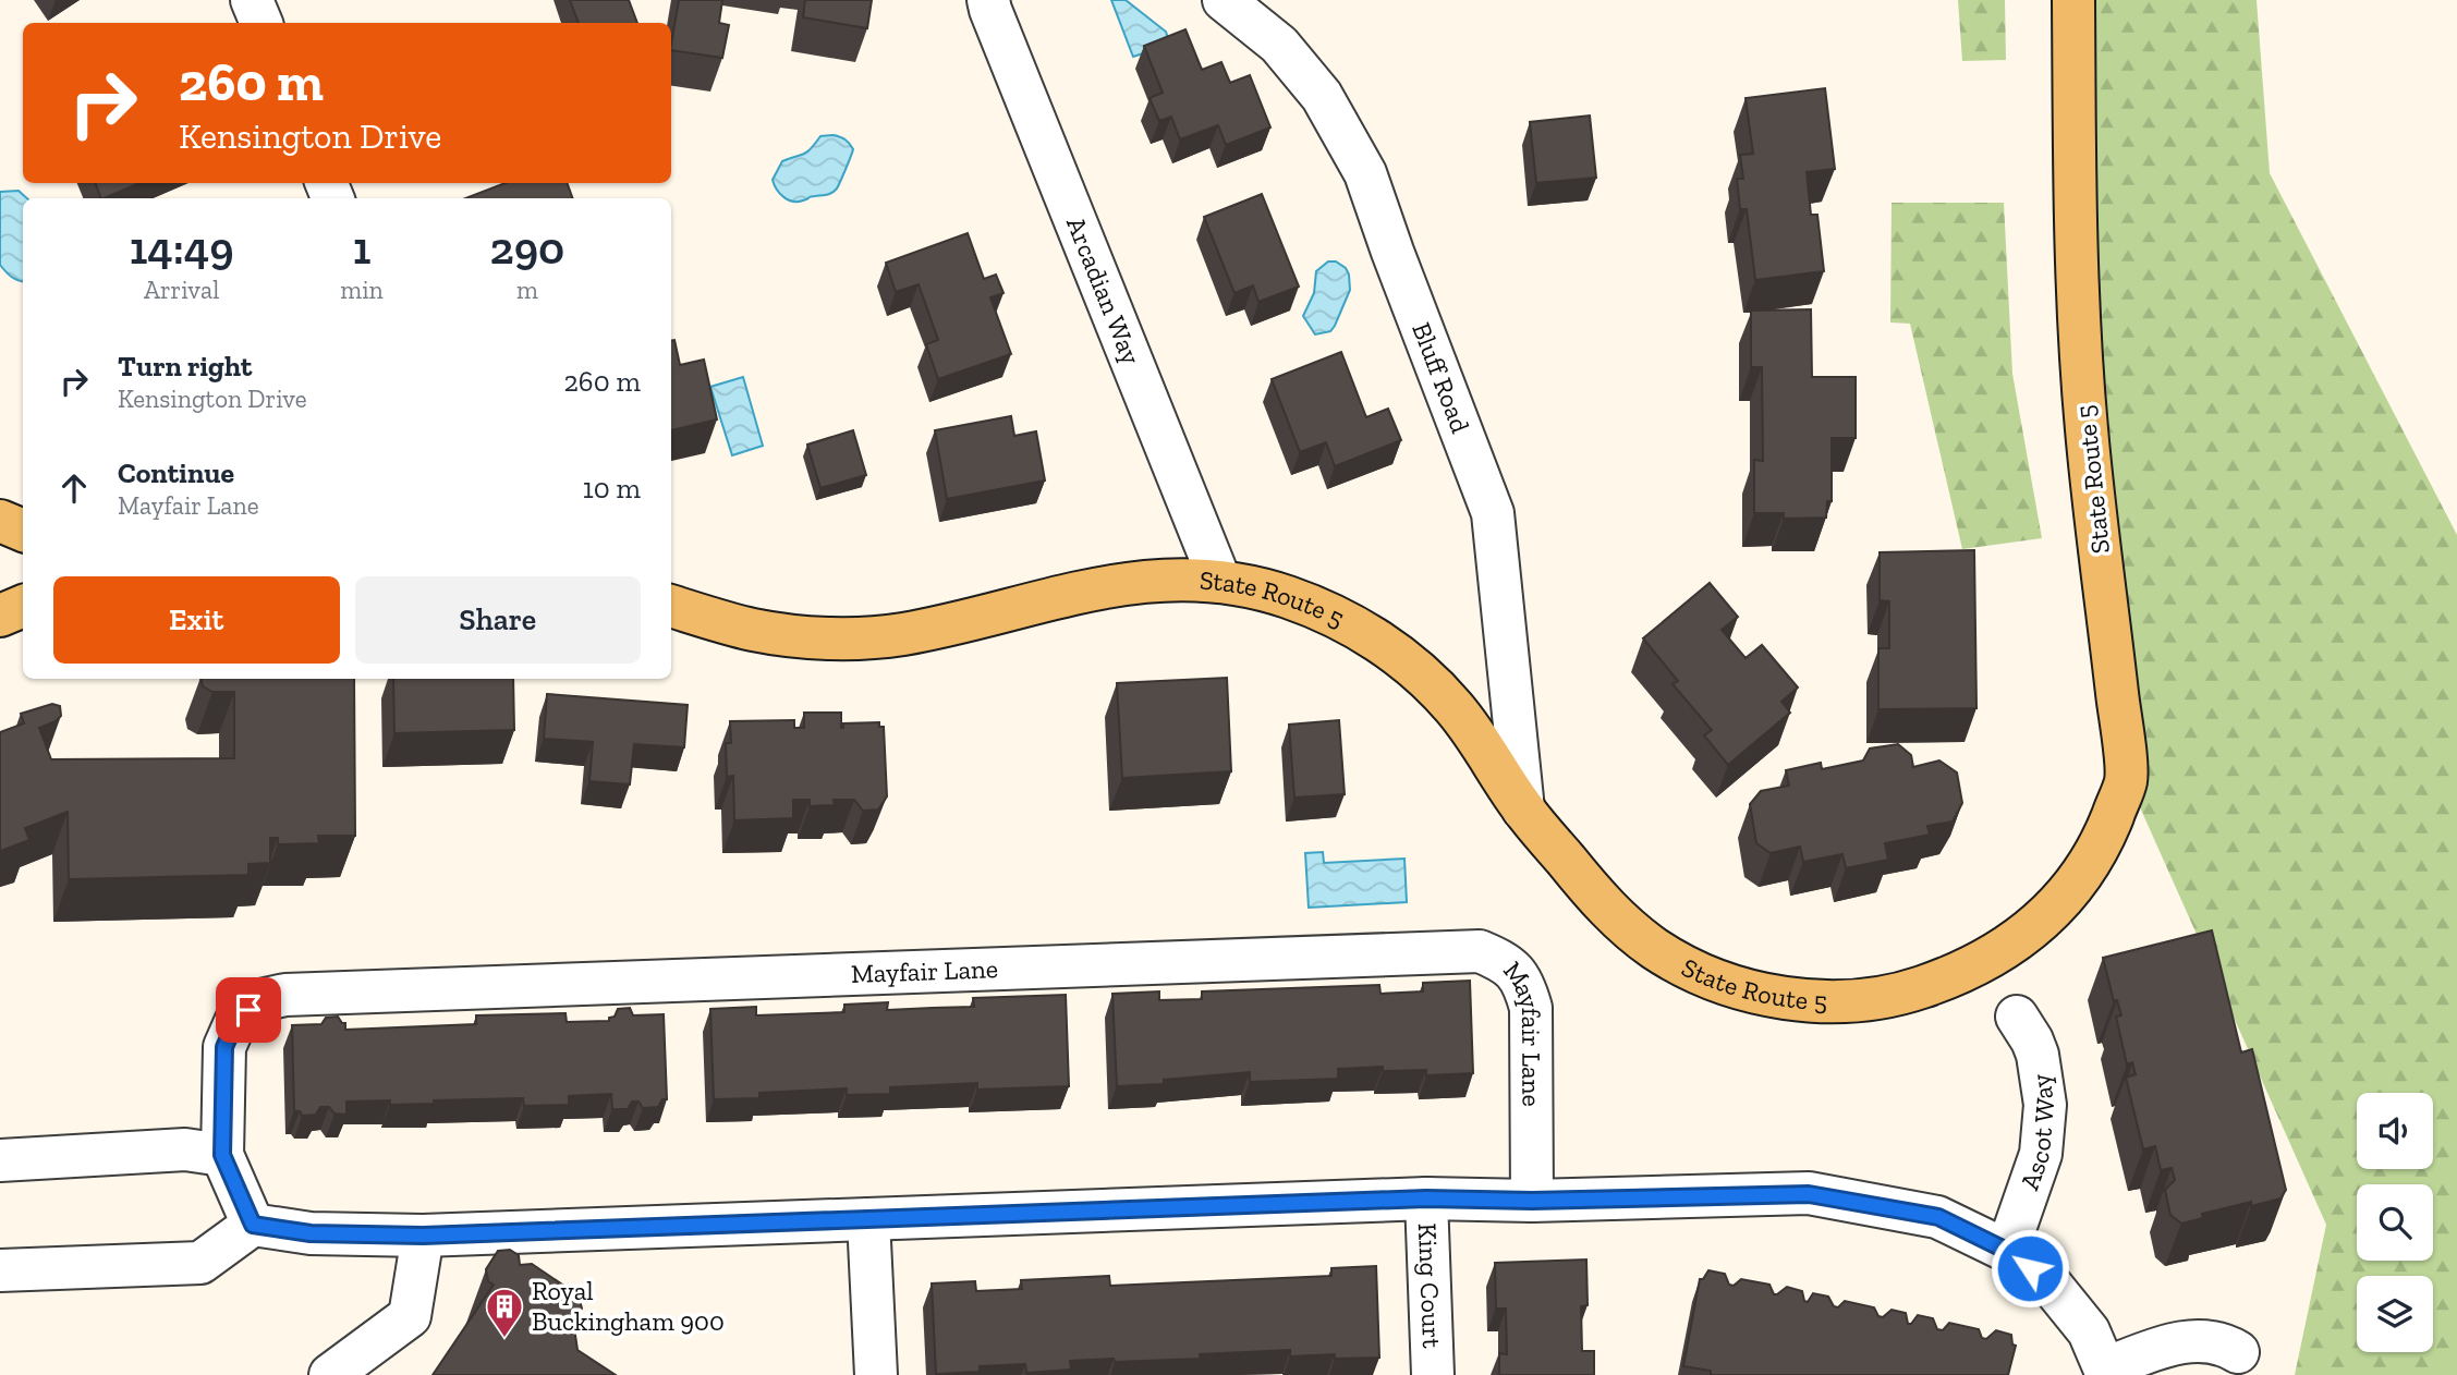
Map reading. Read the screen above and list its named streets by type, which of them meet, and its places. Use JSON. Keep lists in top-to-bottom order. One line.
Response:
{"streets":{"main road":["State Route 5"],"street":["Arcadian Way","Bluff Road","Mayfair Lane","Ascot Way","King Court"]},"crossings":[["Arcadian Way","State Route 5"],["Bluff Road","State Route 5"]],"places":{"building":["Royal Buckingham 900"]},"page":{"turn":["260 m","Kensington Drive"],"eta":["14:49","Arrival","1","min","290","m"],"list":[{"name":"Turn right","note":"Kensington Drive","value":"260 m"},{"name":"Continue","note":"Mayfair Lane","value":"10 m"}],"buttons":["Exit","Share"]}}
